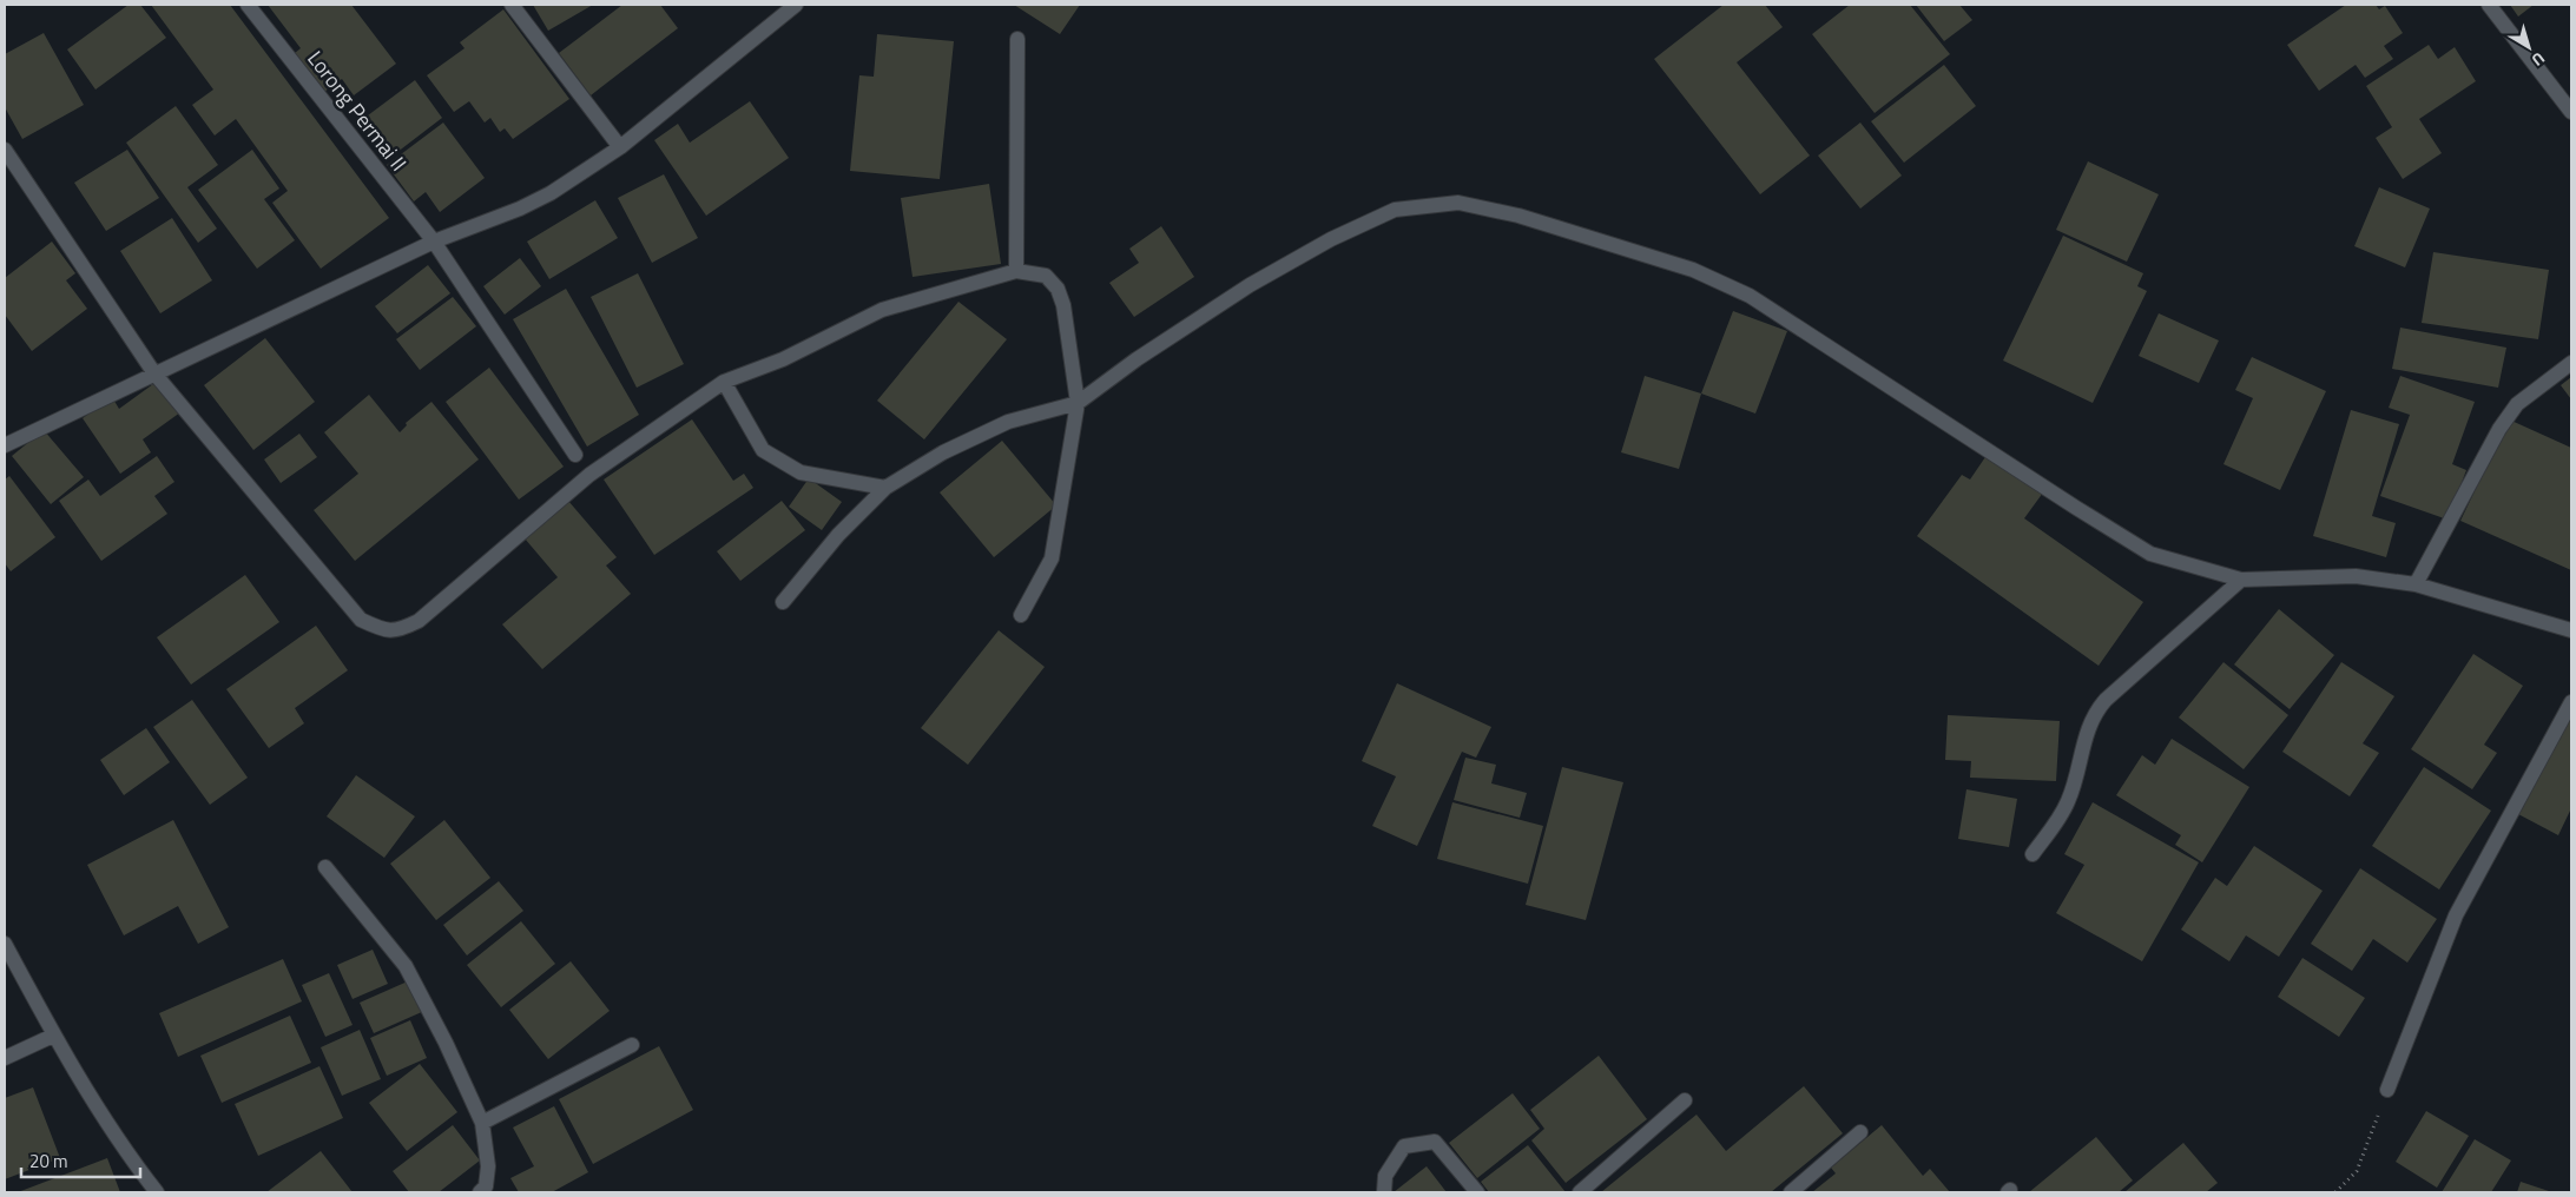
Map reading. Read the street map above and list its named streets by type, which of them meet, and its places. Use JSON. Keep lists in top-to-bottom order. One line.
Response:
{"streets":{"street":["Lorong Permai II"]},"scale_bar":"20 m","north":"bottom right"}
